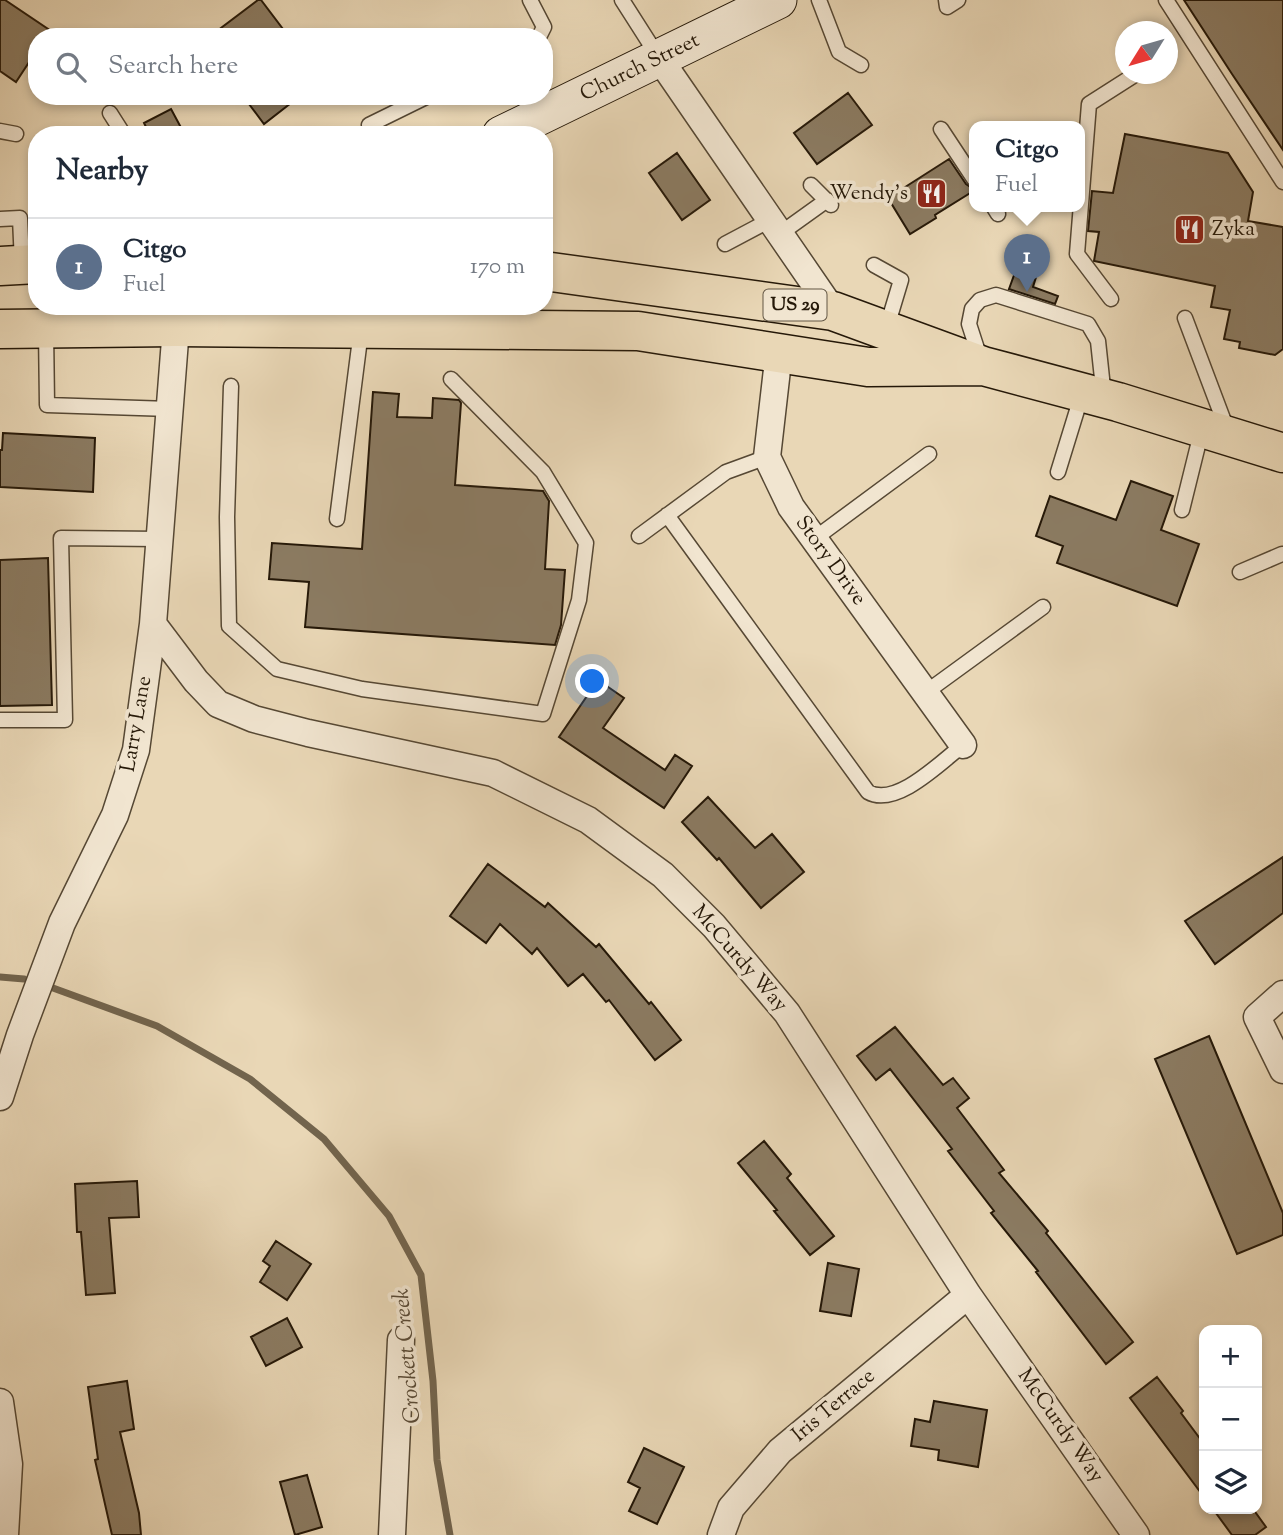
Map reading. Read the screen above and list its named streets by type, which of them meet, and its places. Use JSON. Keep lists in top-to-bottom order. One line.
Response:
{"streets":{"highway":["US 29"],"main road":["Church Street"],"street":["Story Drive","Larry Lane","McCurdy Way","Iris Terrace"]},"crossings":[["US 29","Larry Lane"],["Larry Lane","McCurdy Way"],["McCurdy Way","Iris Terrace"]],"water":["Crockett Creek"],"places":{"restaurant":["Wendy's","Zyka"]},"north":"bottom left","page":{"search":"Search here","popup":["Citgo","Fuel"],"heading":"Nearby","list":[{"mark":"1","name":"Citgo","note":"Fuel","value":"170 m"}],"pins":"1","map_buttons":["+","−"]}}
